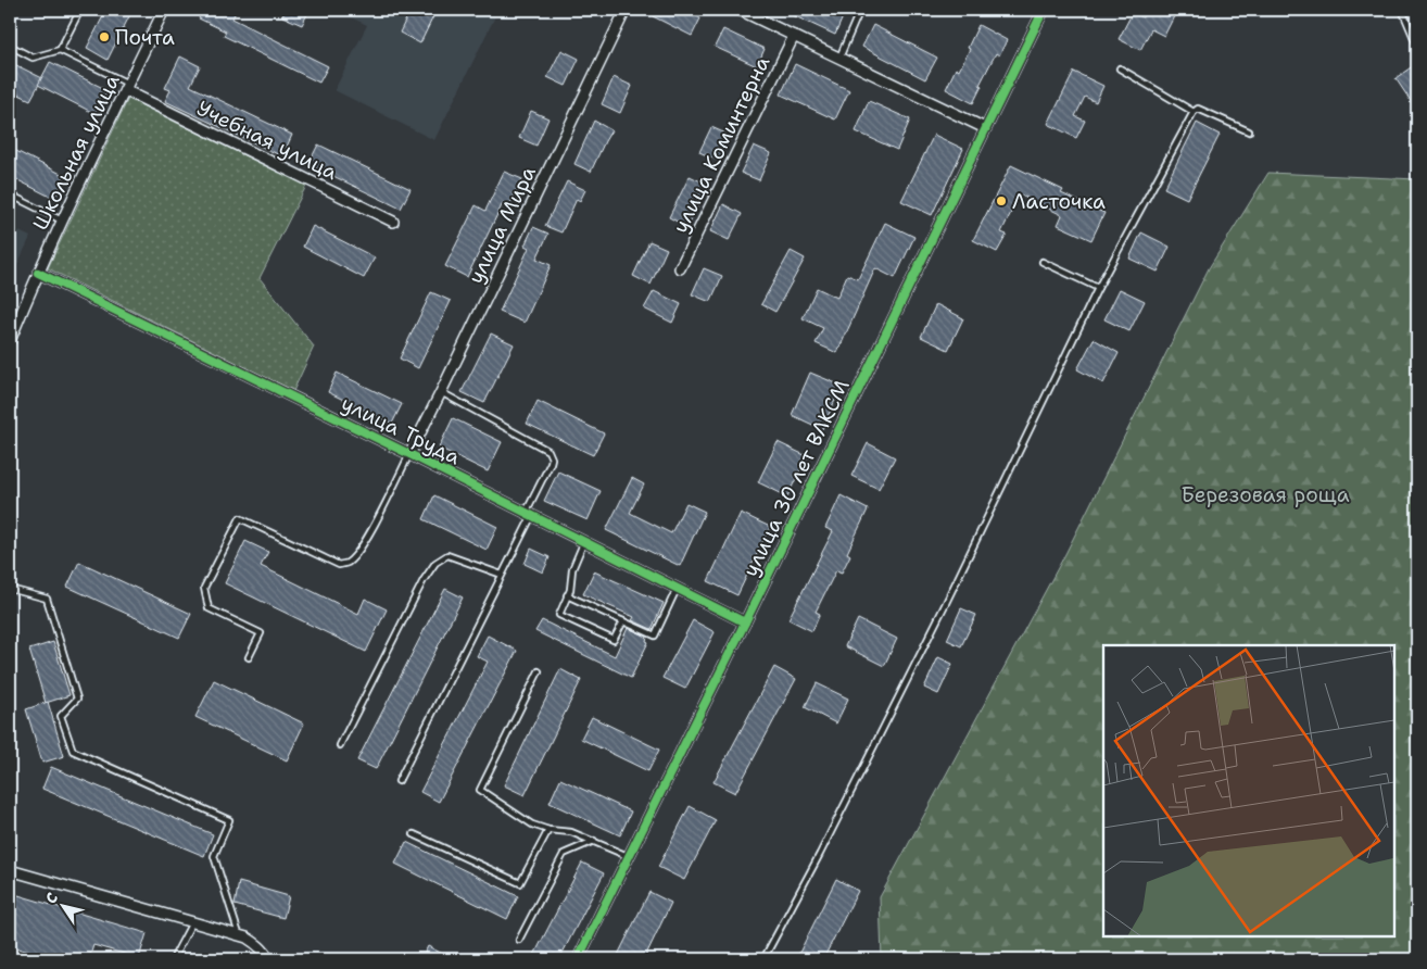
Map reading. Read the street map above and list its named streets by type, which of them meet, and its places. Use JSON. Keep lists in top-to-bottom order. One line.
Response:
{"streets":{"street":["Учебная улица","улица Коминтерна","Школьная улица","улица Мира","улица Труда","улица 30 лет ВЛКСМ"]},"crossings":[["Учебная улица","Школьная улица"],["Школьная улица","улица Труда"],["улица Мира","улица Труда"],["улица Труда","улица 30 лет ВЛКСМ"]],"parks":["Березовая роща"],"places":["Почта","Ласточка"],"north":"top left"}
